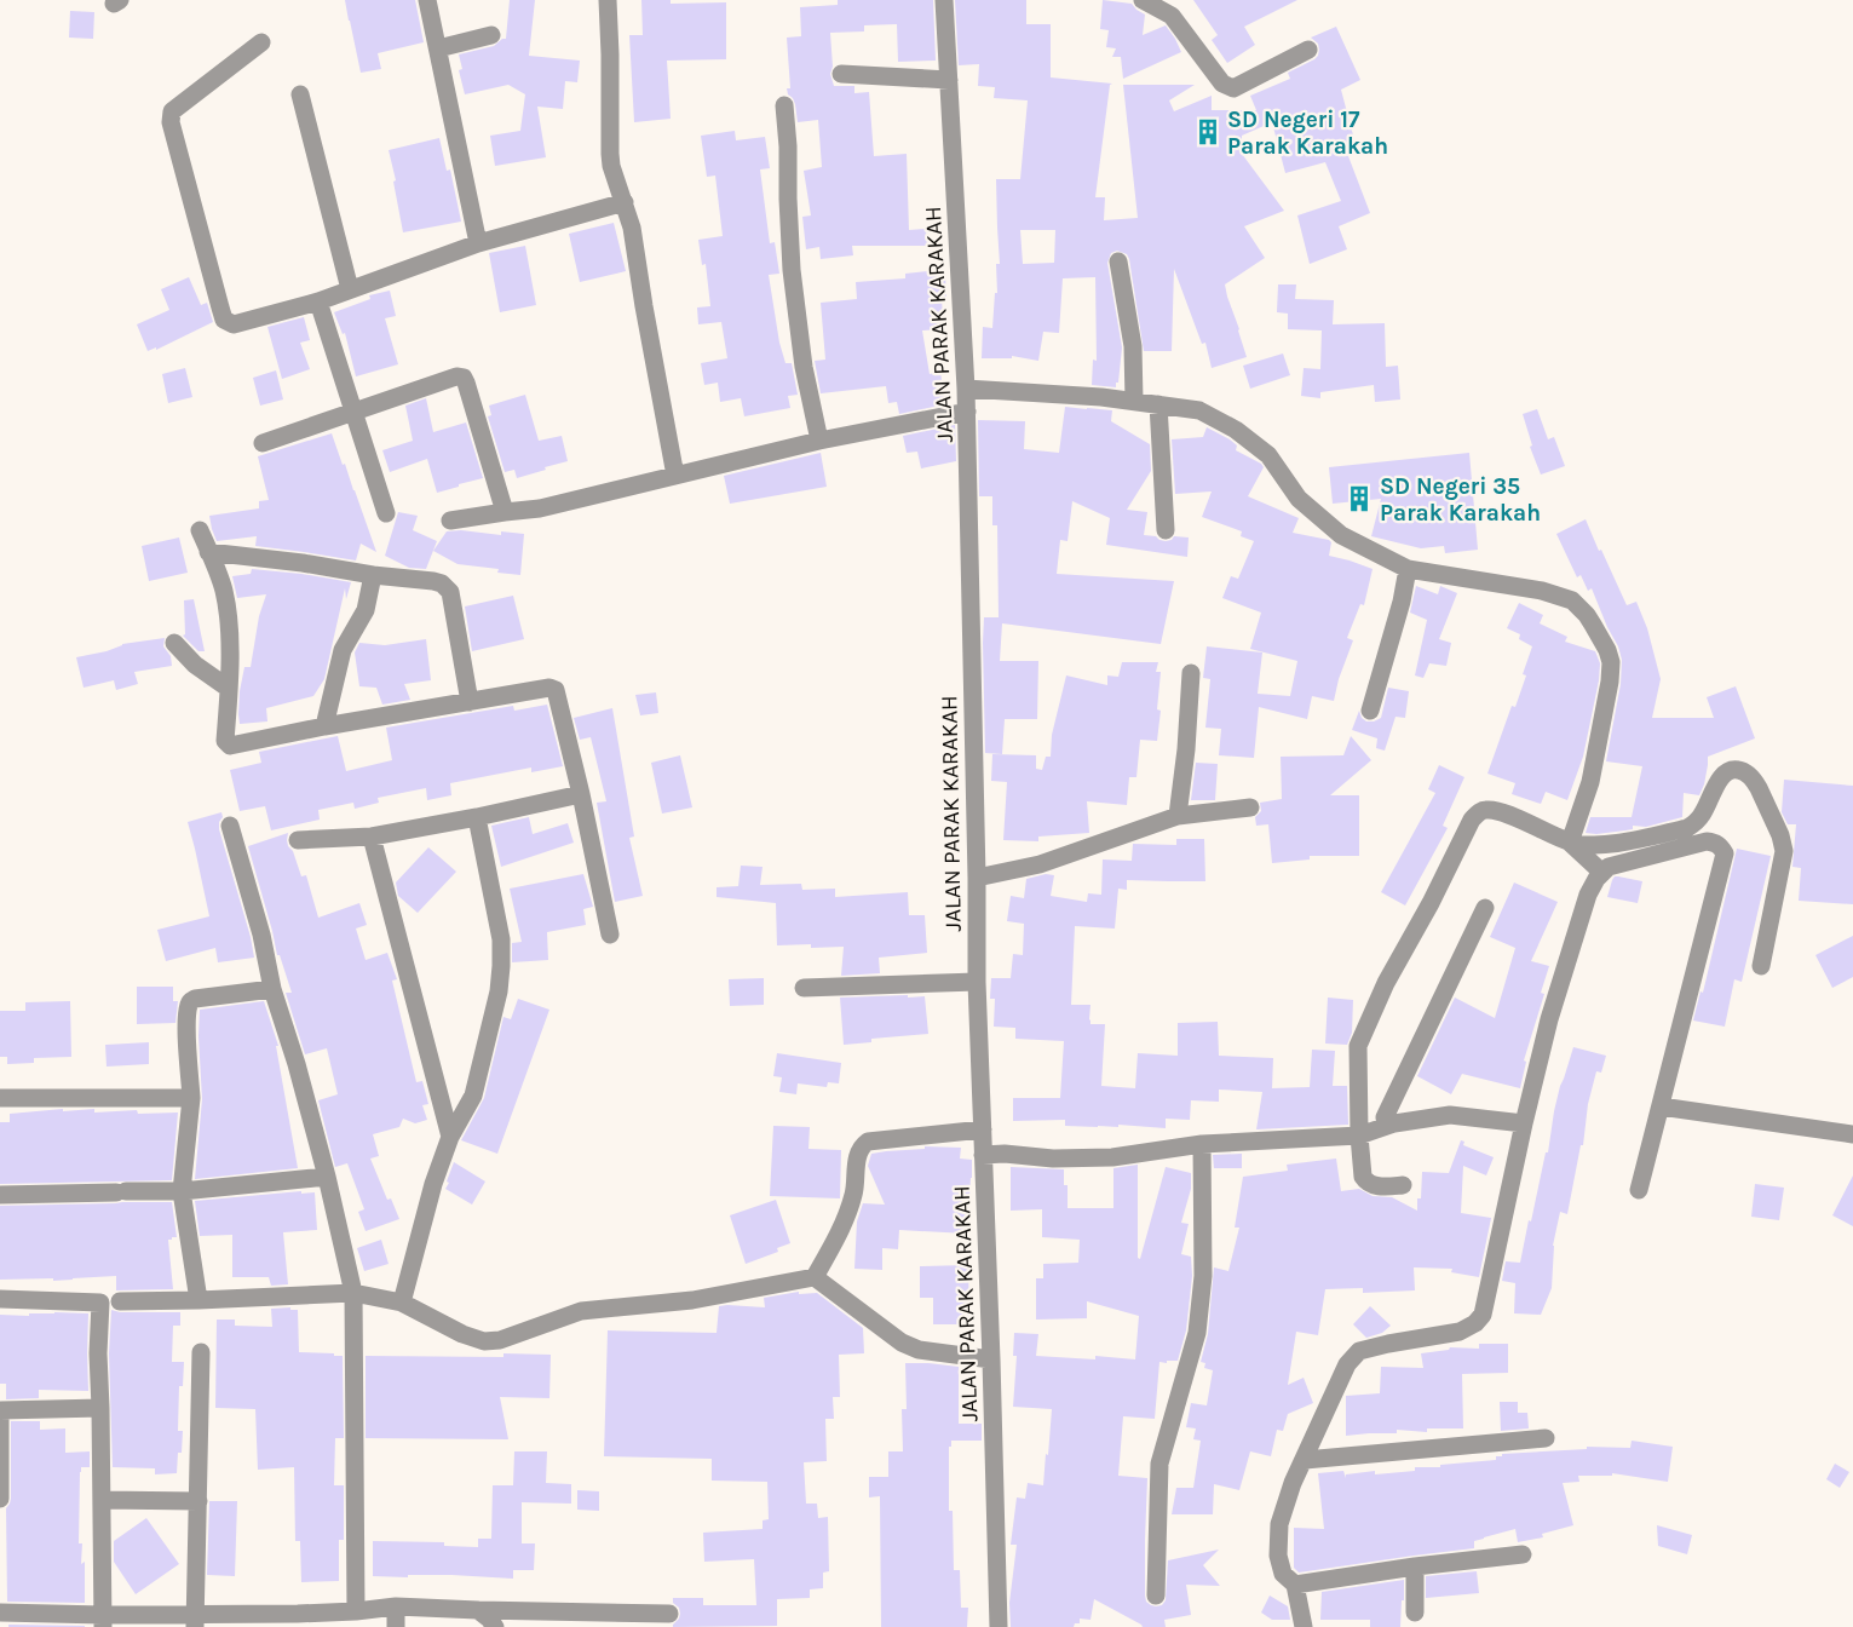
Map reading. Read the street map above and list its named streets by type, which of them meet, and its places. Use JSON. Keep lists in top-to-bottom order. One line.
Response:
{"streets":{"street":["JALAN PARAK KARAKAH"]},"places":{"building":["SD Negeri 17 Parak Karakah","SD Negeri 35 Parak Karakah"]}}
